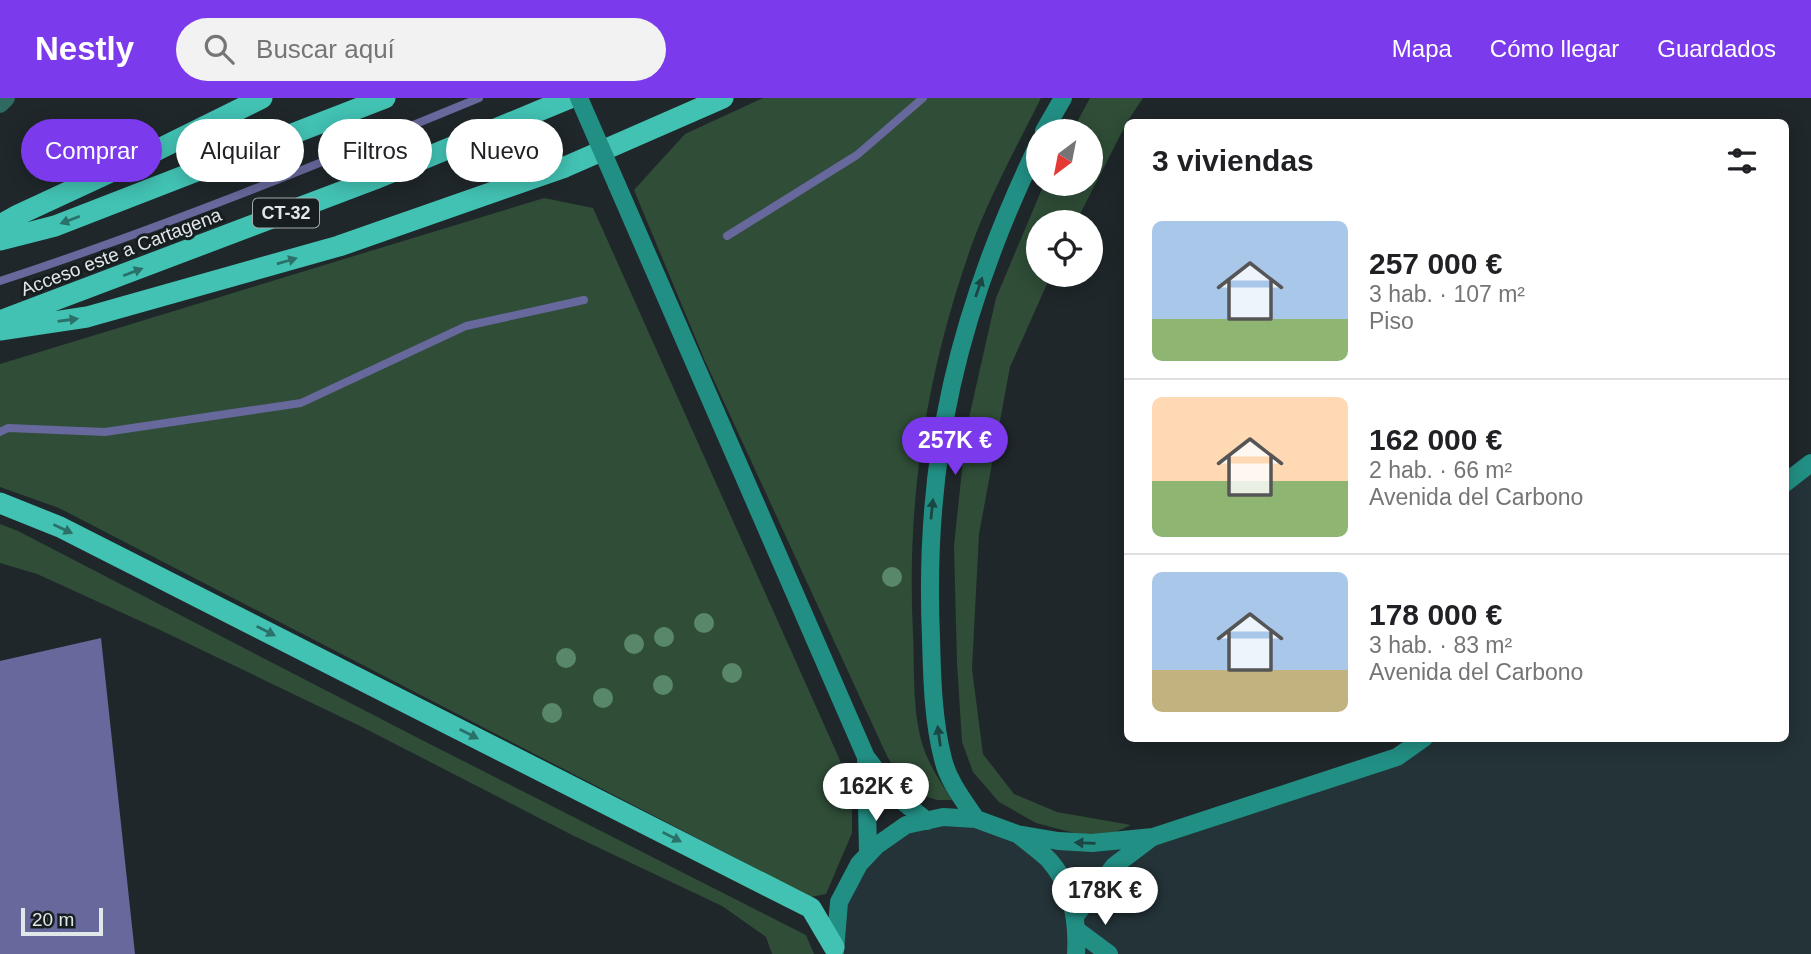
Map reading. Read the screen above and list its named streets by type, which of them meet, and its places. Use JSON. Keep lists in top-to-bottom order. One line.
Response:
{"streets":{"highway":["CT-32","Acceso este a Cartagena"]},"scale_bar":"20 m","north":"bottom left","page":{"header":"Nestly","search":"Buscar aquí","nav":["Mapa","Cómo llegar","Guardados"],"chip":["Comprar","Alquilar","Filtros","Nuevo"],"heading":"3 viviendas","list":[{"name":"257 000 €","note":"3 hab. · 107 m² · Piso"},{"name":"162 000 €","note":"2 hab. · 66 m² · Avenida del Carbono"},{"name":"178 000 €","note":"3 hab. · 83 m² · Avenida del Carbono"}],"price":["257K €","162K €","178K €"],"scale":"20 m"}}
